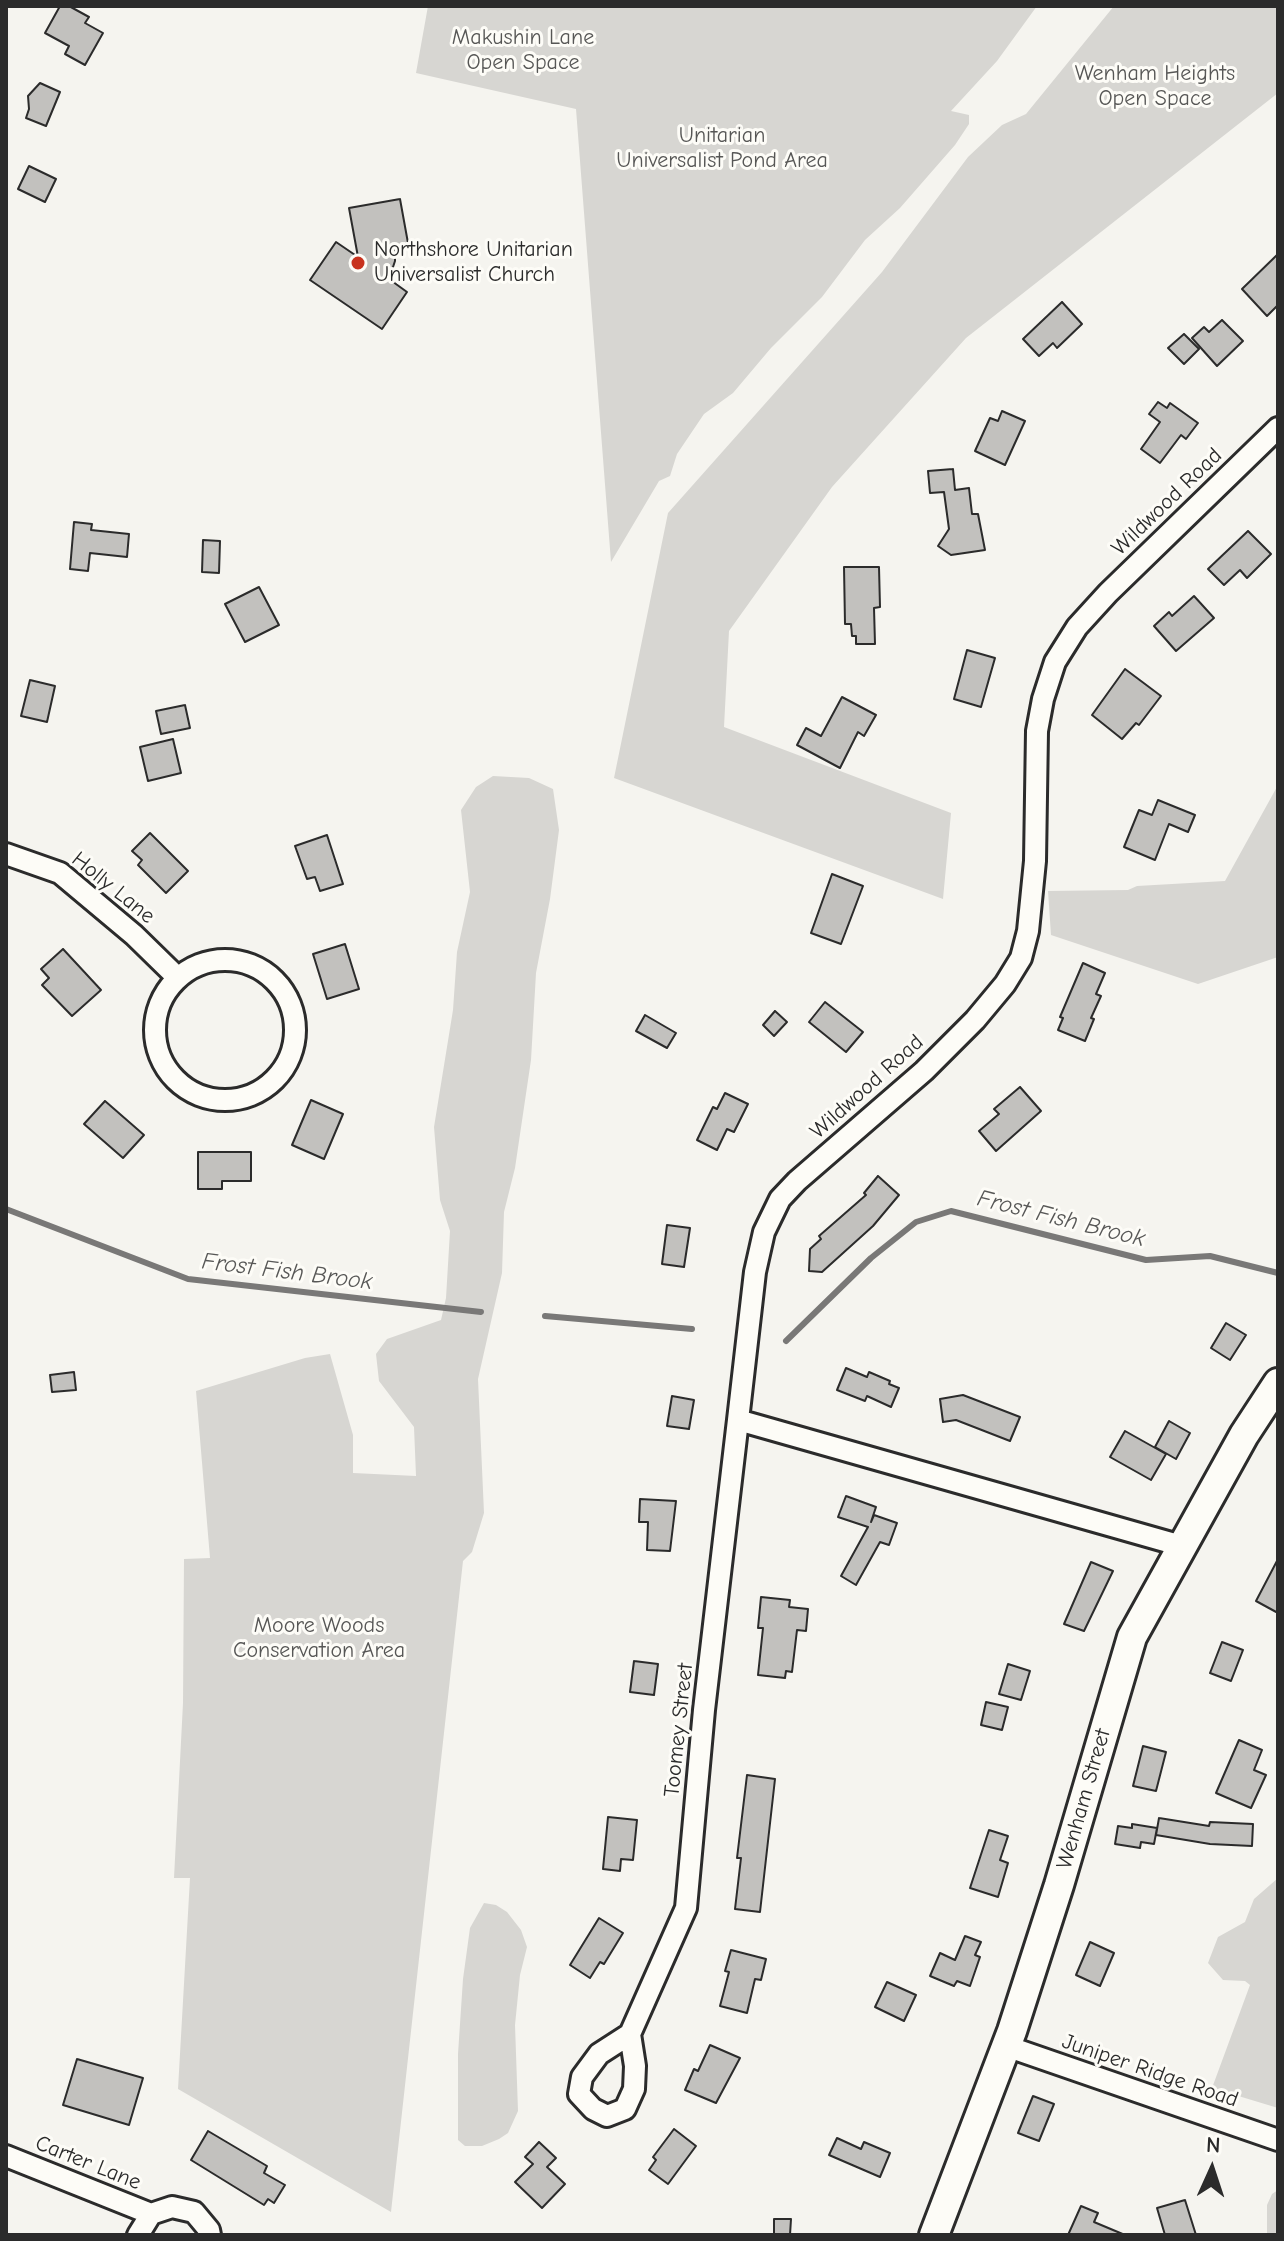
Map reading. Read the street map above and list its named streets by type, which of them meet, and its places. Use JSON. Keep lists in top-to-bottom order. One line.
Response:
{"streets":{"main road":["Wenham Street"],"street":["Wildwood Road","Holly Lane","Toomey Street","Juniper Ridge Road","Carter Lane"]},"crossings":[["Wildwood Road","Toomey Street"],["Wenham Street","Juniper Ridge Road"]],"water":["Frost Fish Brook"],"parks":["Makushin Lane Open Space","Wenham Heights Open Space","Unitarian Universalist Pond Area","Moore Woods Conservation Area"],"places":["Northshore Unitarian Universalist Church"],"north":"top"}
